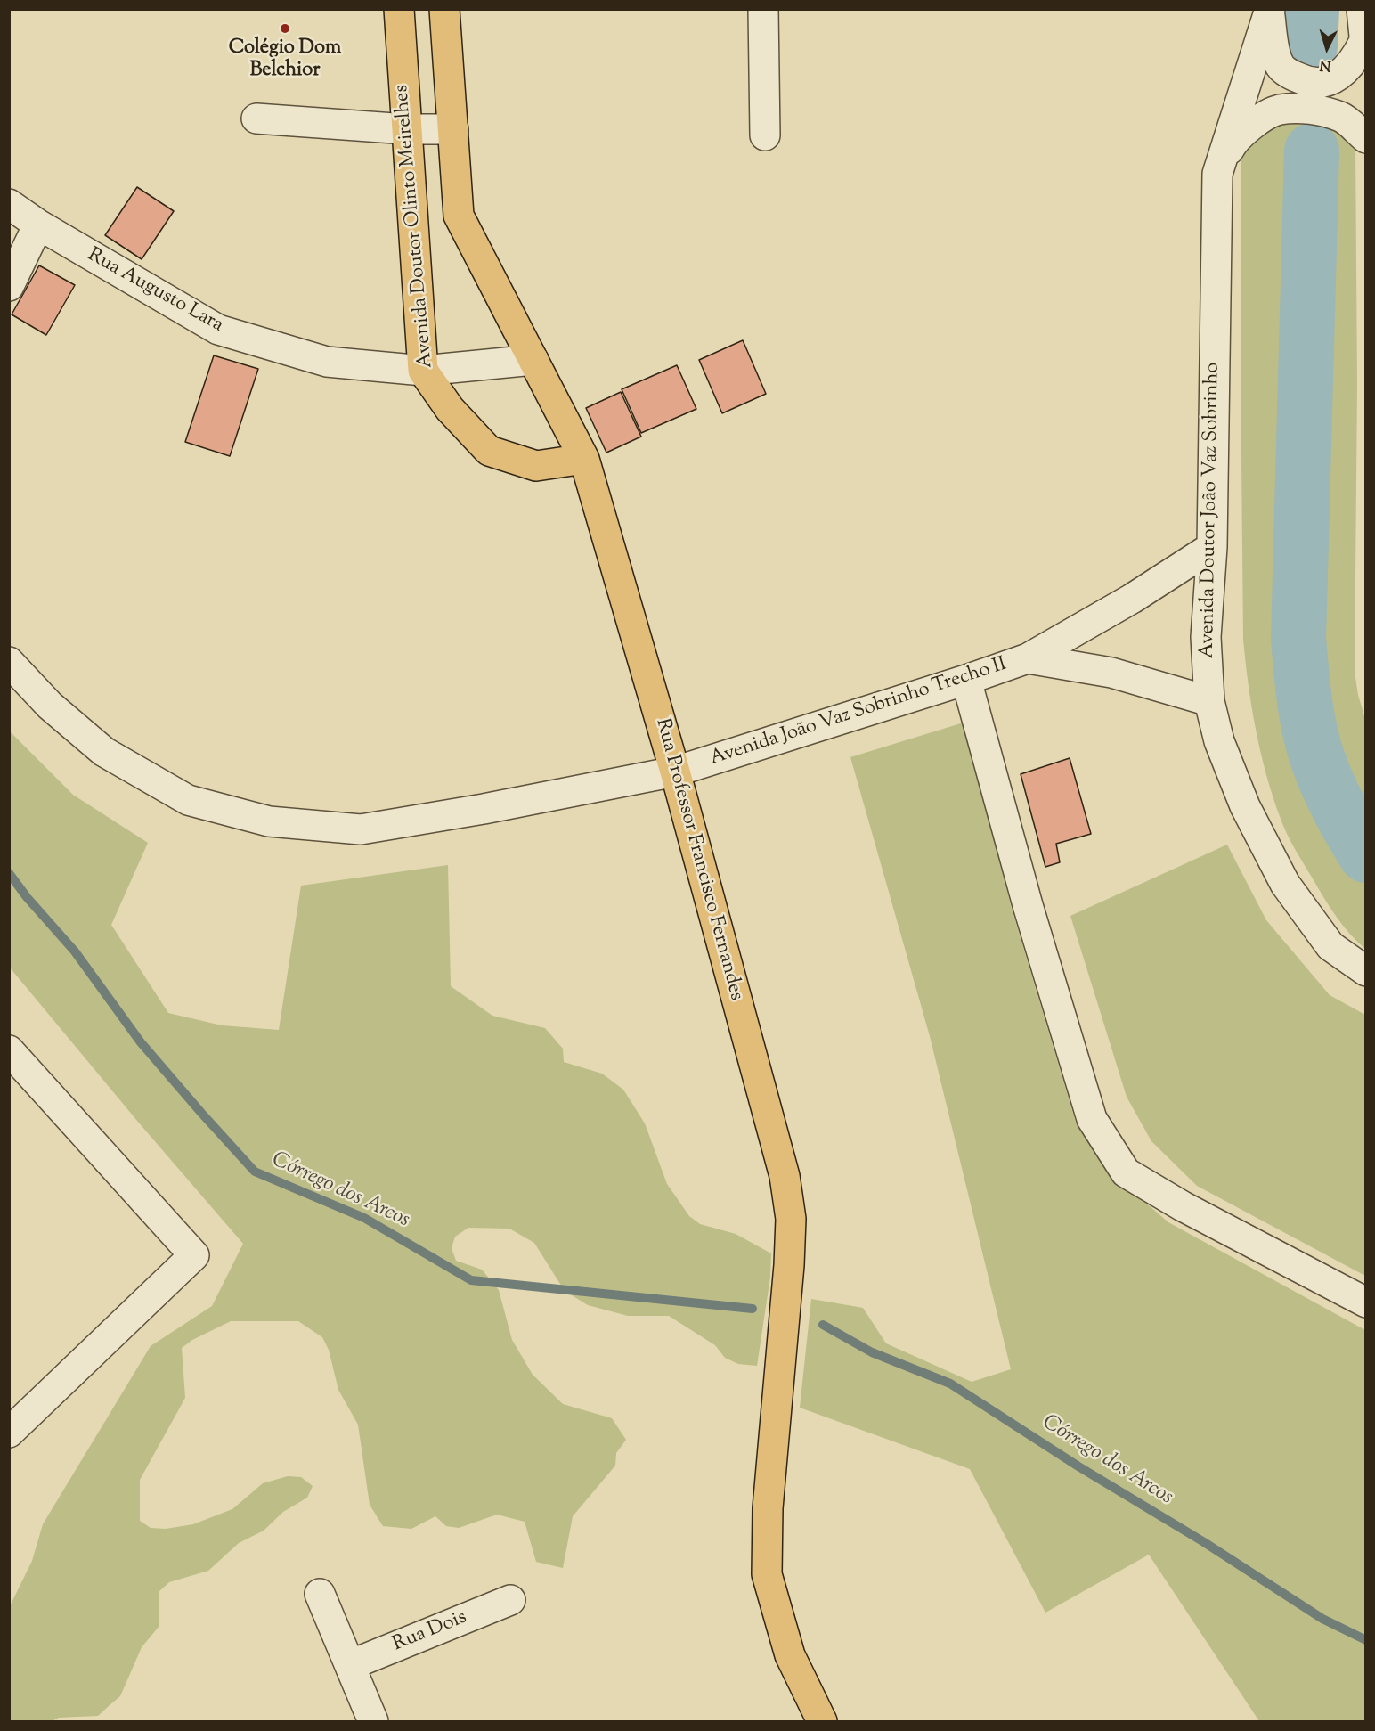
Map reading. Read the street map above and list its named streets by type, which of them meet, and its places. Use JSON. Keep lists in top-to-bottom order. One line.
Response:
{"streets":{"main road":["Avenida Doutor Olinto Meirelhes","Rua Professor Francisco Fernandes"],"street":["Rua Augusto Lara","Avenida Doutor João Vaz Sobrinho","Avenida João Vaz Sobrinho Trecho II","Rua Dois"]},"crossings":[["Avenida Doutor Olinto Meirelhes","Rua Augusto Lara"],["Avenida Doutor Olinto Meirelhes","Rua Professor Francisco Fernandes"],["Avenida Doutor João Vaz Sobrinho","Avenida João Vaz Sobrinho Trecho II"],["Avenida João Vaz Sobrinho Trecho II","Rua Professor Francisco Fernandes"]],"water":["Córrego dos Arcos"],"places":["Colégio Dom Belchior"],"north":"bottom"}
